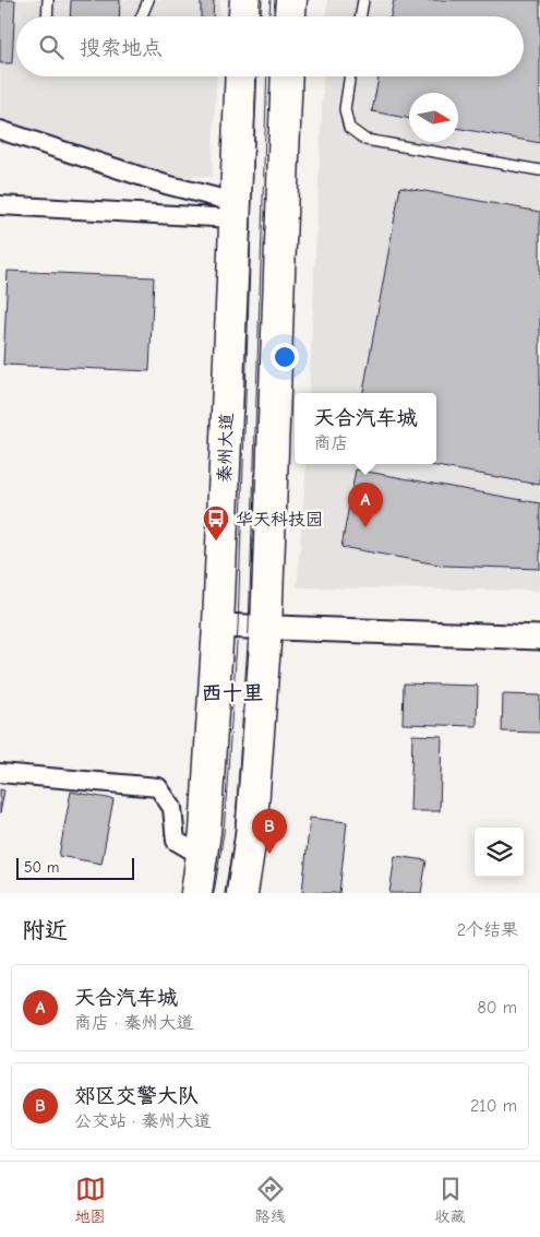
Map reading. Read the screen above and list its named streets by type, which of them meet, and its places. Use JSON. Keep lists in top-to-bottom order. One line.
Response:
{"streets":{"highway":["秦州大道"]},"districts":["西十里"],"places":{"bus stop":["华天科技园"]},"scale_bar":"50 m","north":"right","page":{"search":"搜索地点","popup":["天合汽车城","商店"],"pins":["A","B"],"scale":"50 m","heading":["附近","2个结果"],"list":[{"mark":"A","name":"天合汽车城","note":"商店 · 秦州大道","value":"80 m"},{"mark":"B","name":"郊区交警大队","note":"公交站 · 秦州大道","value":"210 m"}],"nav":["地图","路线","收藏"]}}
